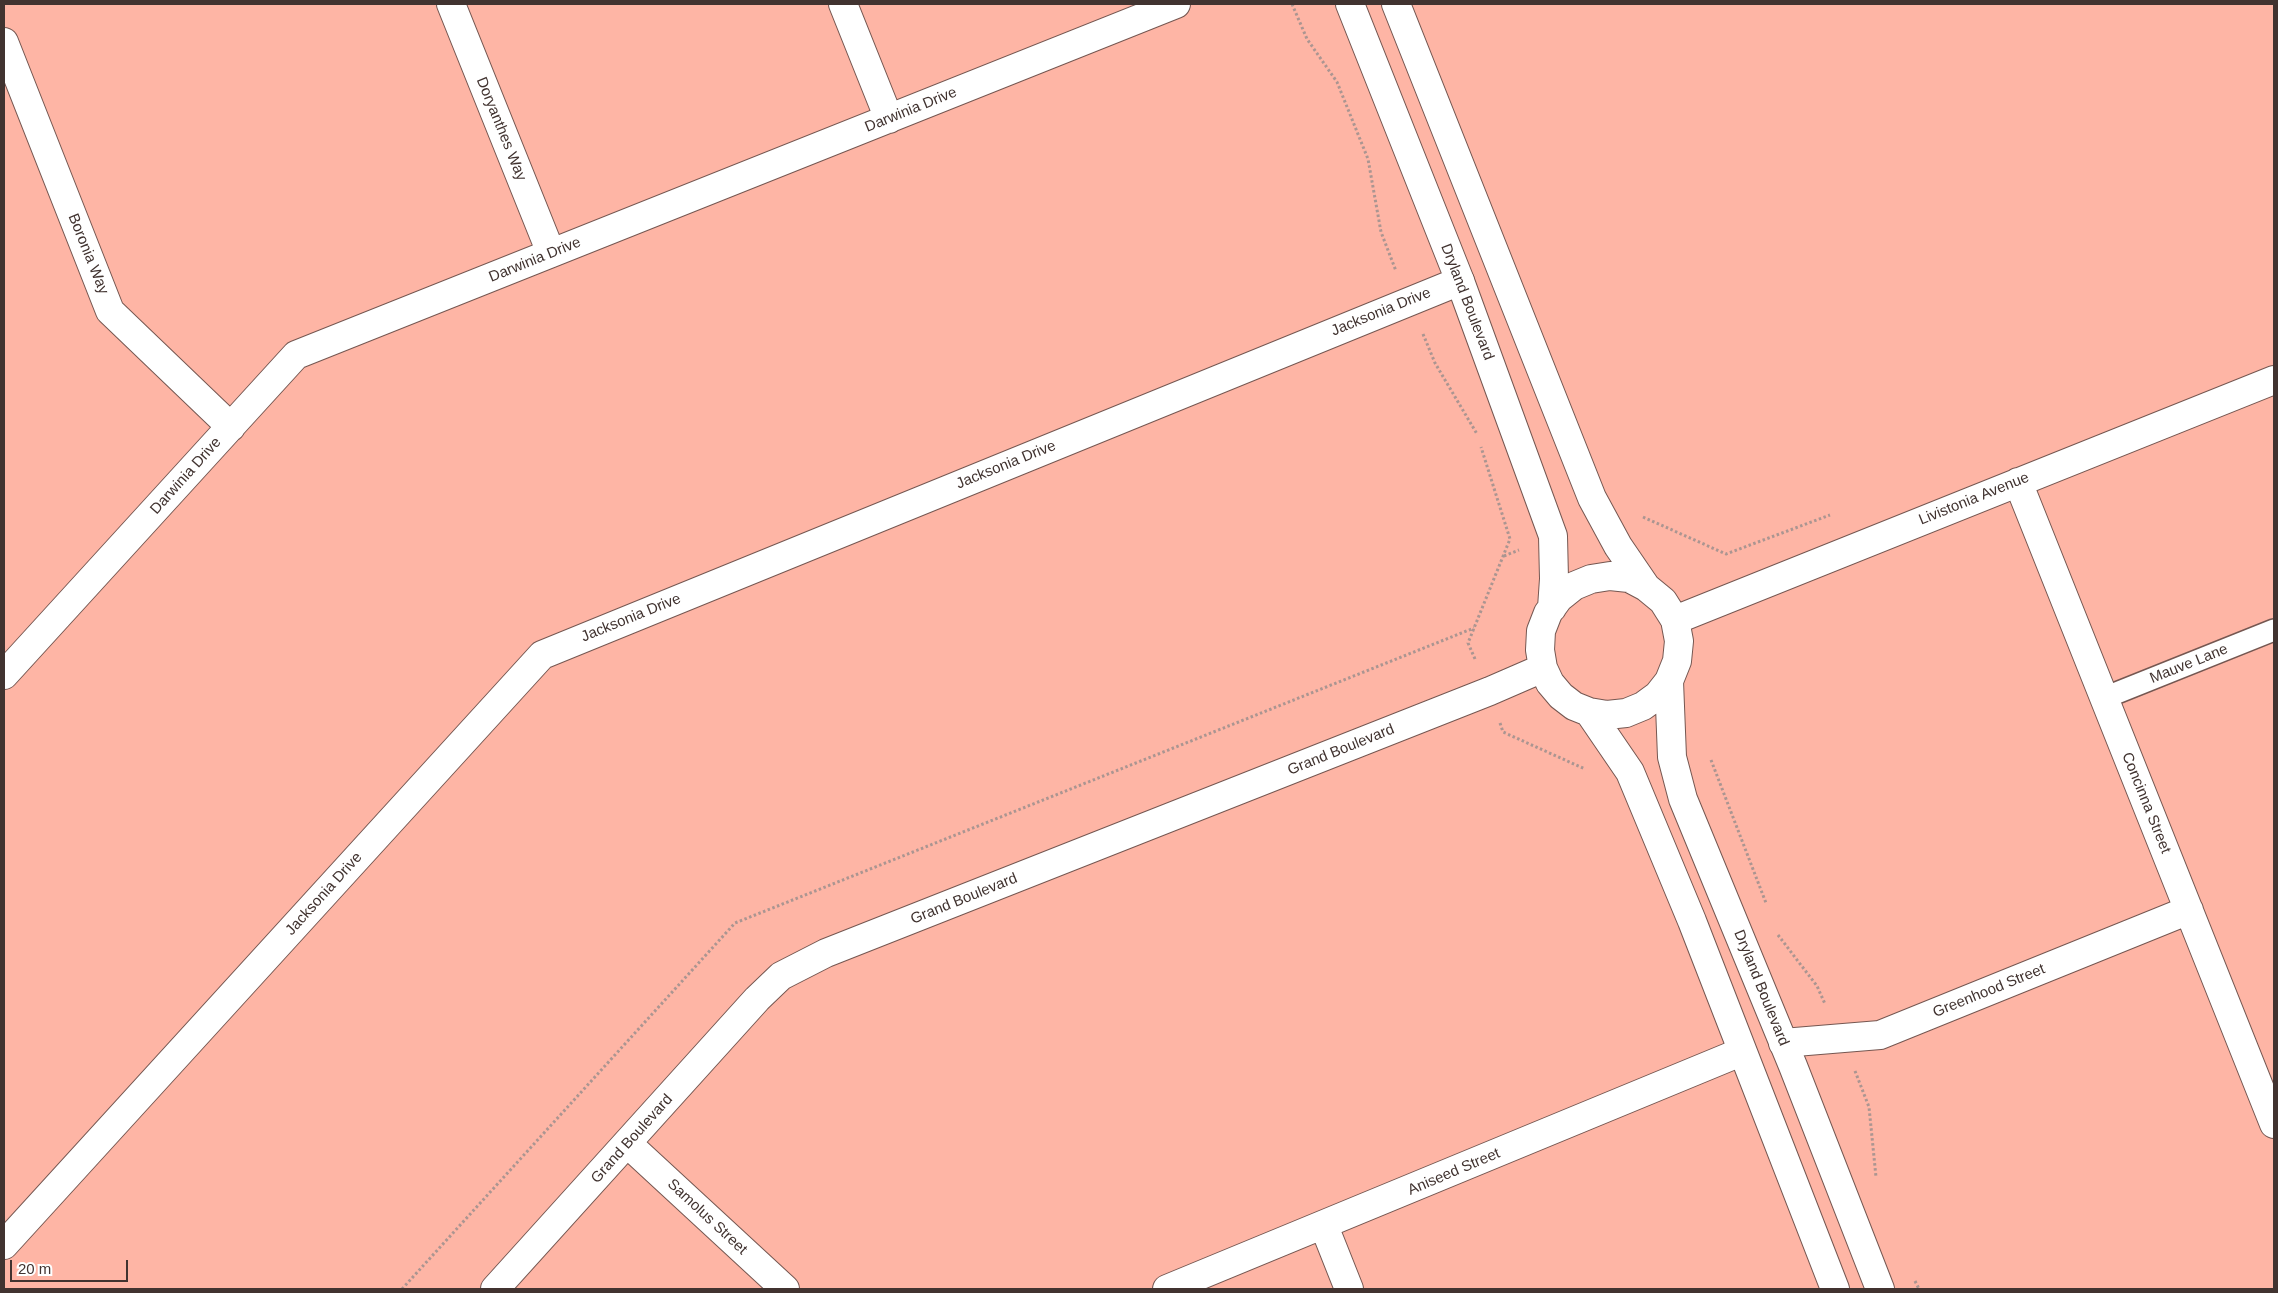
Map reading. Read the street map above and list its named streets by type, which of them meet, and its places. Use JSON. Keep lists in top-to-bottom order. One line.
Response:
{"streets":{"street":["Darwinia Drive","Doryanthes Way","Boronia Way","Dryland Boulevard","Jacksonia Drive","Livistonia Avenue","Grand Boulevard","Concinna Street","Greenhood Street","Aniseed Street","Samolus Street"],"lane":["Mauve Lane"]},"crossings":[["Darwinia Drive","Doryanthes Way"],["Darwinia Drive","Boronia Way"],["Dryland Boulevard","Jacksonia Drive"],["Dryland Boulevard","Livistonia Avenue"],["Dryland Boulevard","Grand Boulevard"],["Dryland Boulevard","Greenhood Street"],["Livistonia Avenue","Grand Boulevard"],["Livistonia Avenue","Concinna Street"],["Mauve Lane","Concinna Street"],["Grand Boulevard","Samolus Street"],["Concinna Street","Greenhood Street"]],"scale_bar":"20 m"}
